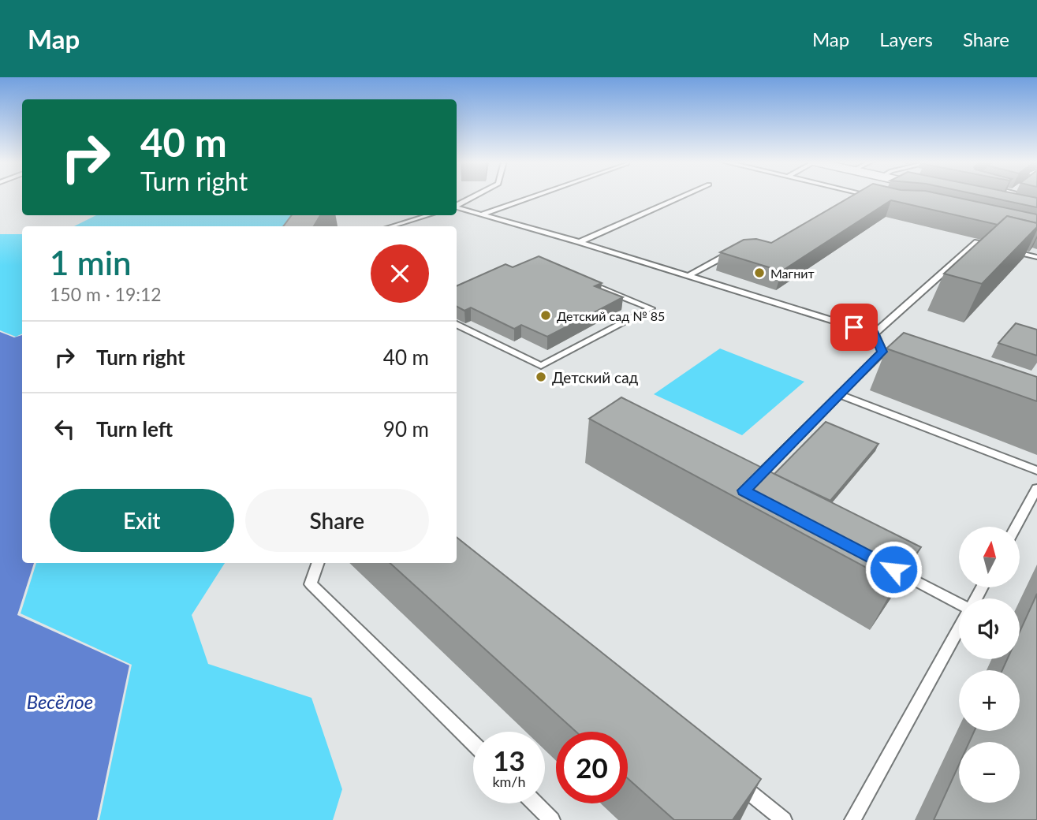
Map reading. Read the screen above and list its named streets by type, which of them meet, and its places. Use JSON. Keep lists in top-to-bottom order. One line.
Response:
{"water":["Весёлое"],"places":["Магнит","Детский сад № 85","Детский сад"],"north":"top","page":{"header":"Map","nav":["Map","Layers","Share"],"turn":["40 m","Turn right"],"heading":["1 min","150 m · 19:12"],"list":[{"name":"Turn right","value":"40 m"},{"name":"Turn left","value":"90 m"}],"buttons":["Exit","Share"],"map_buttons":["+","−"],"speed":"13 km/h","limit":"20"}}
